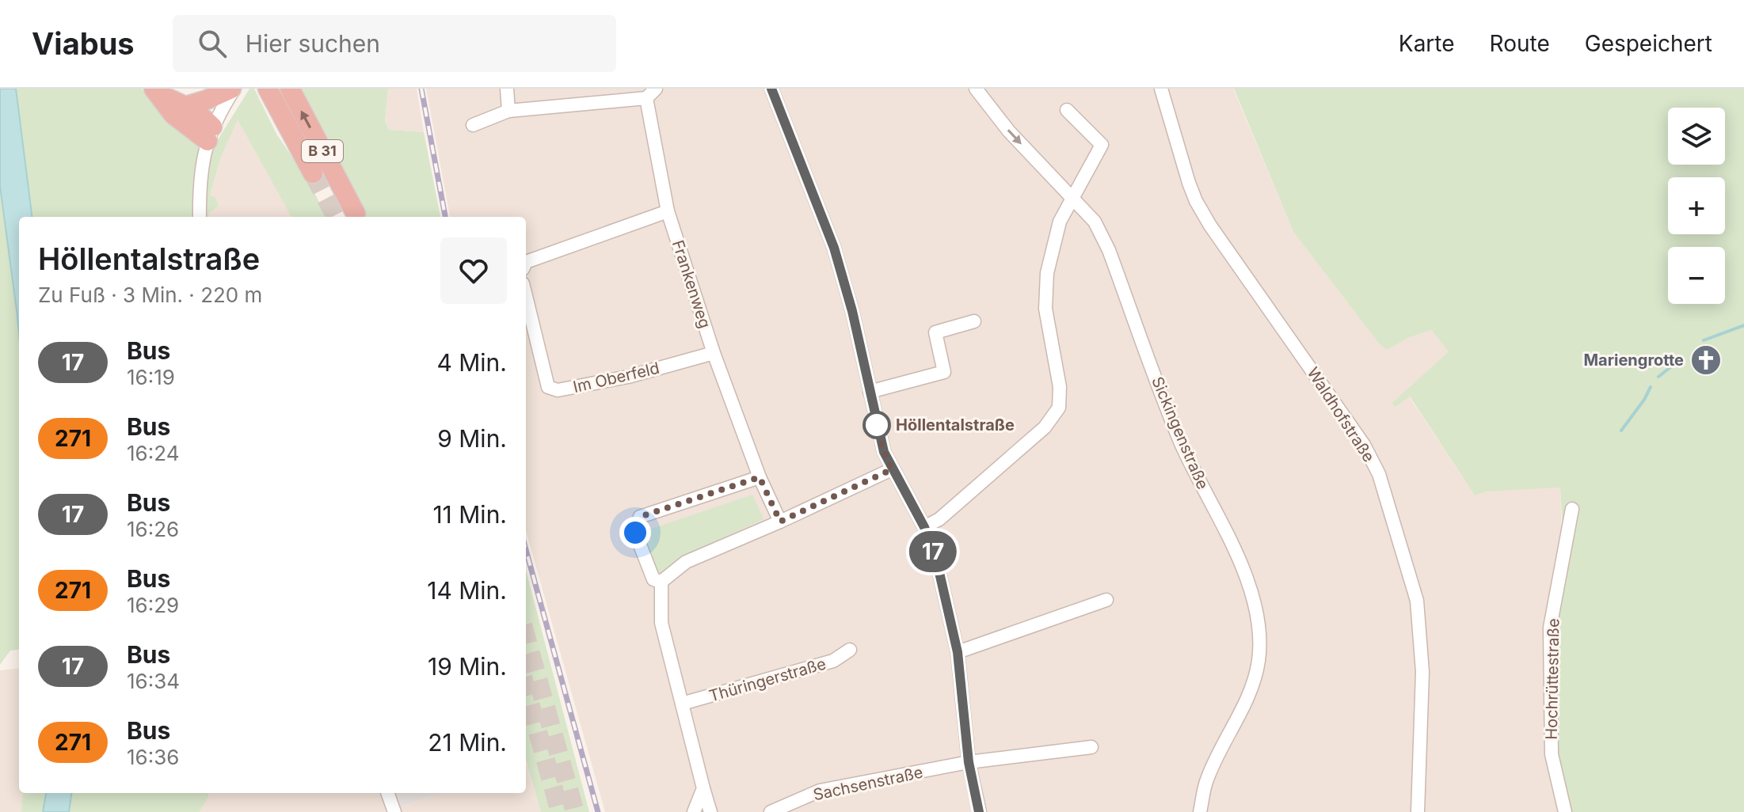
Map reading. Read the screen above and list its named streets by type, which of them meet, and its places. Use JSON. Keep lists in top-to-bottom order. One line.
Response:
{"streets":{"highway":["B 31"],"street":["Frankenweg","Im Oberfeld","Waldhofstraße","Sickingenstraße","Hochrüttestraße","Thüringerstraße","Sachsenstraße"]},"crossings":[["Frankenweg","Im Oberfeld"]],"places":{"church":["Mariengrotte"],"other":["Höllentalstraße"]},"lines":["bus line 17"],"page":{"header":"Viabus","search":"Hier suchen","nav":["Karte","Route","Gespeichert"],"on_map":"17","map_buttons":["+","−"],"heading":["Höllentalstraße","Zu Fuß · 3 Min. · 220 m"],"list":[{"mark":"17","name":"Bus","note":"16:19","value":"4 Min."},{"mark":"271","name":"Bus","note":"16:24","value":"9 Min."},{"mark":"17","name":"Bus","note":"16:26","value":"11 Min."},{"mark":"271","name":"Bus","note":"16:29","value":"14 Min."},{"mark":"17","name":"Bus","note":"16:34","value":"19 Min."},{"mark":"271","name":"Bus","note":"16:36","value":"21 Min."}]}}
